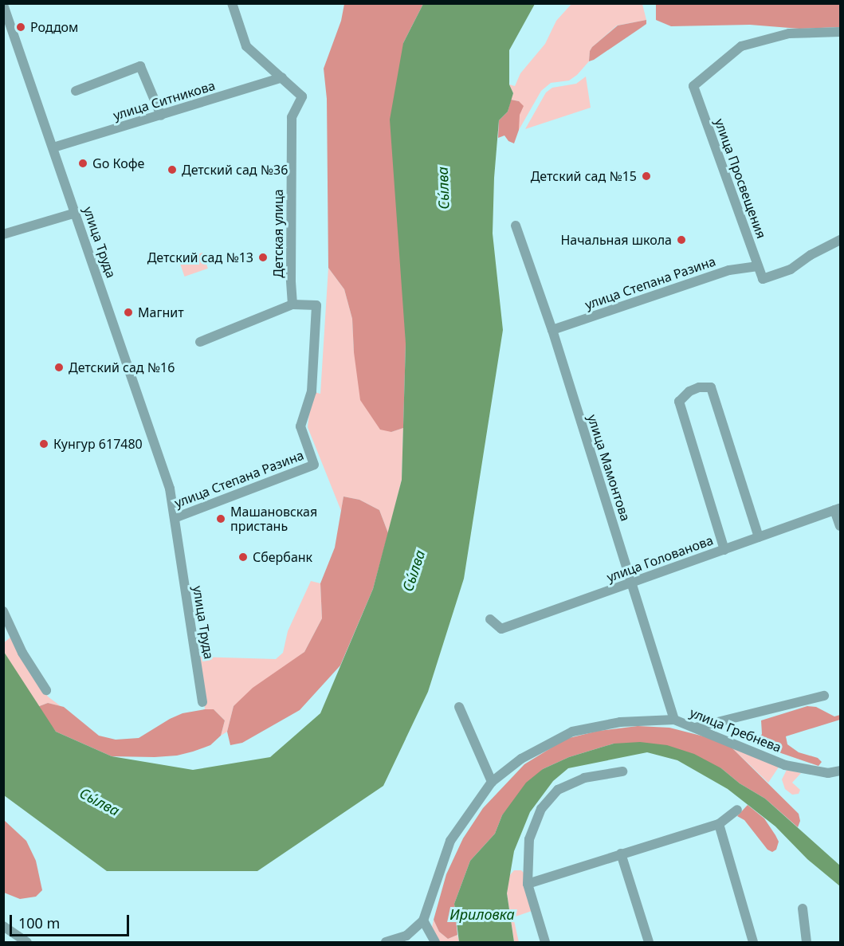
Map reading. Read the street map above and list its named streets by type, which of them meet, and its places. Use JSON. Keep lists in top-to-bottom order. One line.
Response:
{"streets":{"street":["улица Ситникова","улица Просвещения","Детская улица","улица Труда","улица Степана Разина","улица Мамонтова","улица Голованова","улица Гребнева"]},"crossings":[["улица Ситникова","Детская улица"],["улица Ситникова","улица Труда"],["улица Просвещения","улица Степана Разина"],["Детская улица","улица Степана Разина"],["улица Труда","улица Степана Разина"],["улица Степана Разина","улица Мамонтова"],["улица Мамонтова","улица Голованова"],["улица Мамонтова","улица Гребнева"]],"water":["Сы́лва","Ириловка"],"places":["Роддом","Go Кофе","Детский сад №36","Детский сад №15","Начальная школа","Детский сад №13","Магнит","Детский сад №16","Кунгур 617480","Машановская пристань","Сбербанк"],"scale_bar":"100 m"}
